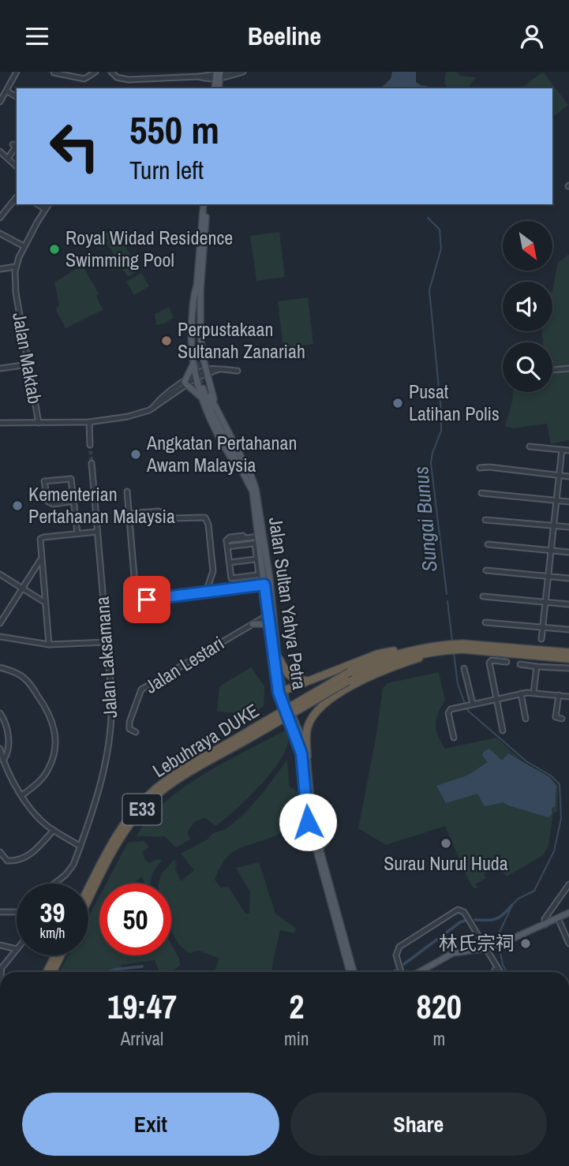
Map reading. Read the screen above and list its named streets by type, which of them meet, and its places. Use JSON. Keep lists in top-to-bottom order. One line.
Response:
{"streets":{"highway":["Lebuhraya DUKE","E33"],"main road":["Jalan Sultan Yahya Petra"],"street":["Jalan Maktab","Jalan Laksamana","Jalan Lestari"]},"water":["Sungai Bunus"],"places":["Royal Widad Residence Swimming Pool","Perpustakaan Sultanah Zanariah","Pusat Latihan Polis","Angkatan Pertahanan Awam Malaysia","Kementerian Pertahanan Malaysia","Surau Nurul Huda","林氏宗祠"],"north":"bottom right","page":{"header":"Beeline","turn":["550 m","Turn left"],"speed":"39 km/h","limit":"50","eta":["19:47","Arrival","2","min","820","m"],"buttons":["Exit","Share"]}}
